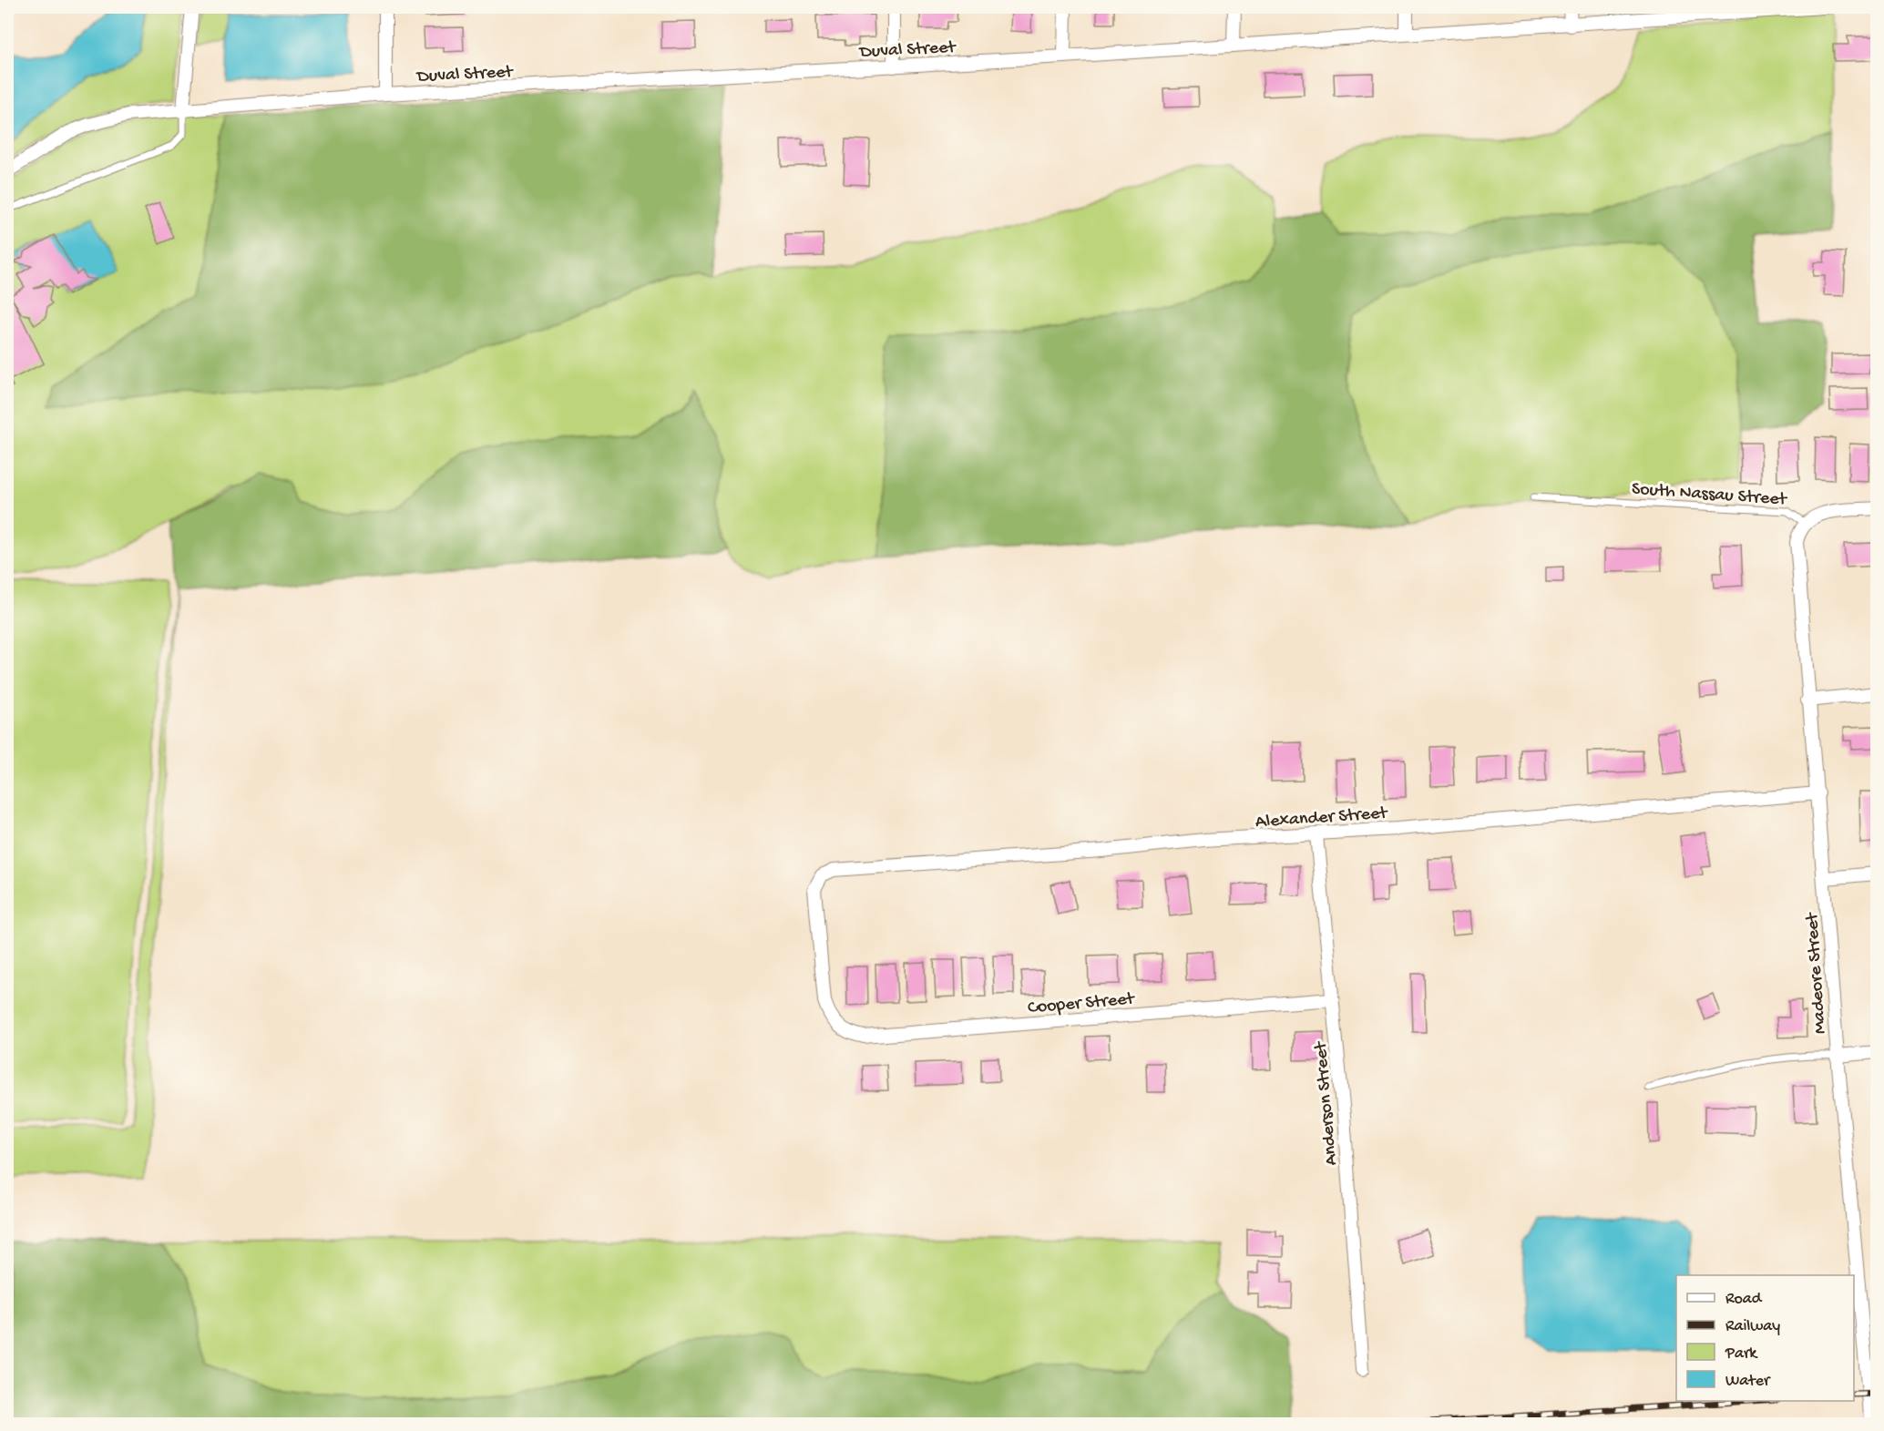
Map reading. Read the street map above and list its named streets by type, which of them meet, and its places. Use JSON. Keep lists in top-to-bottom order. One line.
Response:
{"streets":{"street":["Duval Street","South Nassau Street","Alexander Street","Madeore Street","Cooper Street","Anderson Street"]},"crossings":[["South Nassau Street","Madeore Street"],["Alexander Street","Madeore Street"],["Alexander Street","Cooper Street"],["Alexander Street","Anderson Street"],["Cooper Street","Anderson Street"]],"legend":["Road","Railway","Park","Water"]}
